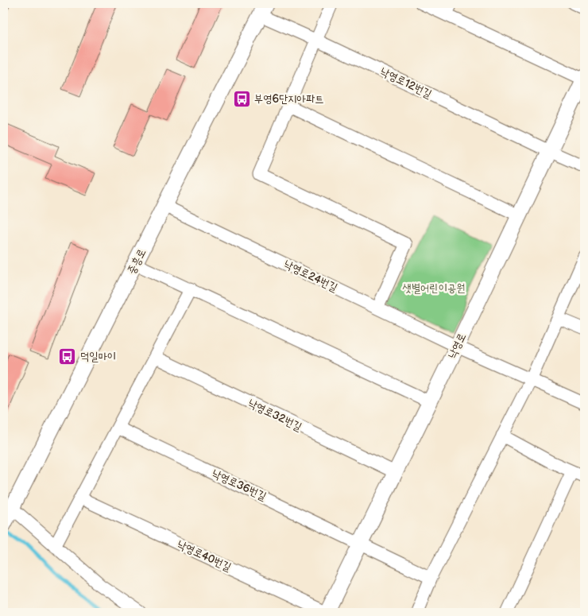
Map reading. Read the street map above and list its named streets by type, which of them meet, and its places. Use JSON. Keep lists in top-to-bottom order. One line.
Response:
{"streets":{"street":["낙영로12번길","중흥로","낙영로24번길","낙영로","낙영로32번길","낙영로36번길","낙영로40번길"]},"crossings":[["낙영로12번길","중흥로"],["낙영로12번길","낙영로"],["중흥로","낙영로24번길"],["낙영로24번길","낙영로"],["낙영로","낙영로32번길"],["낙영로","낙영로36번길"],["낙영로","낙영로40번길"]],"parks":["샛별어린이공원"],"places":{"bus stop":["부영6단지아파트","덕일마이"]}}
